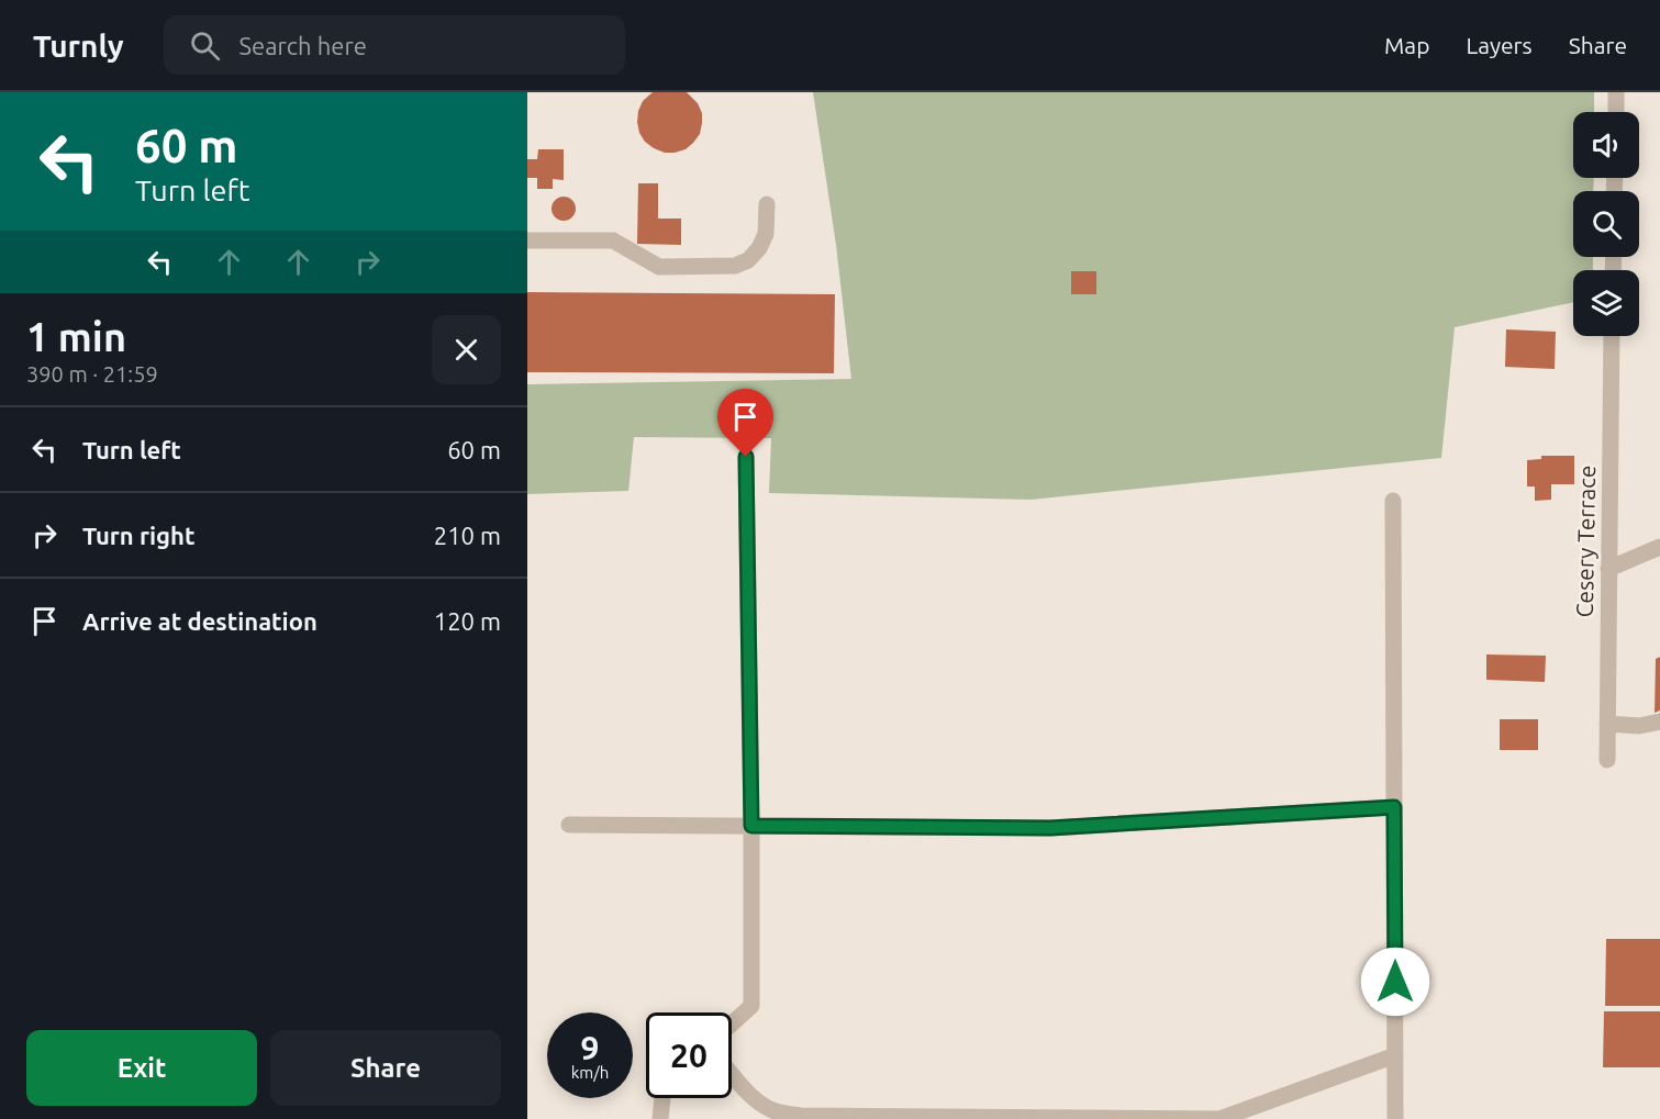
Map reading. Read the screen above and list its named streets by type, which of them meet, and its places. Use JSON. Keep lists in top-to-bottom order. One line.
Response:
{"streets":{"street":["Cesery Terrace"]},"page":{"header":"Turnly","search":"Search here","nav":["Map","Layers","Share"],"turn":["60 m","Turn left"],"heading":["1 min","390 m · 21:59"],"list":[{"name":"Turn left","value":"60 m"},{"name":"Turn right","value":"210 m"},{"name":"Arrive at destination","value":"120 m"}],"speed":"9 km/h","limit":"20","buttons":["Exit","Share"]}}
